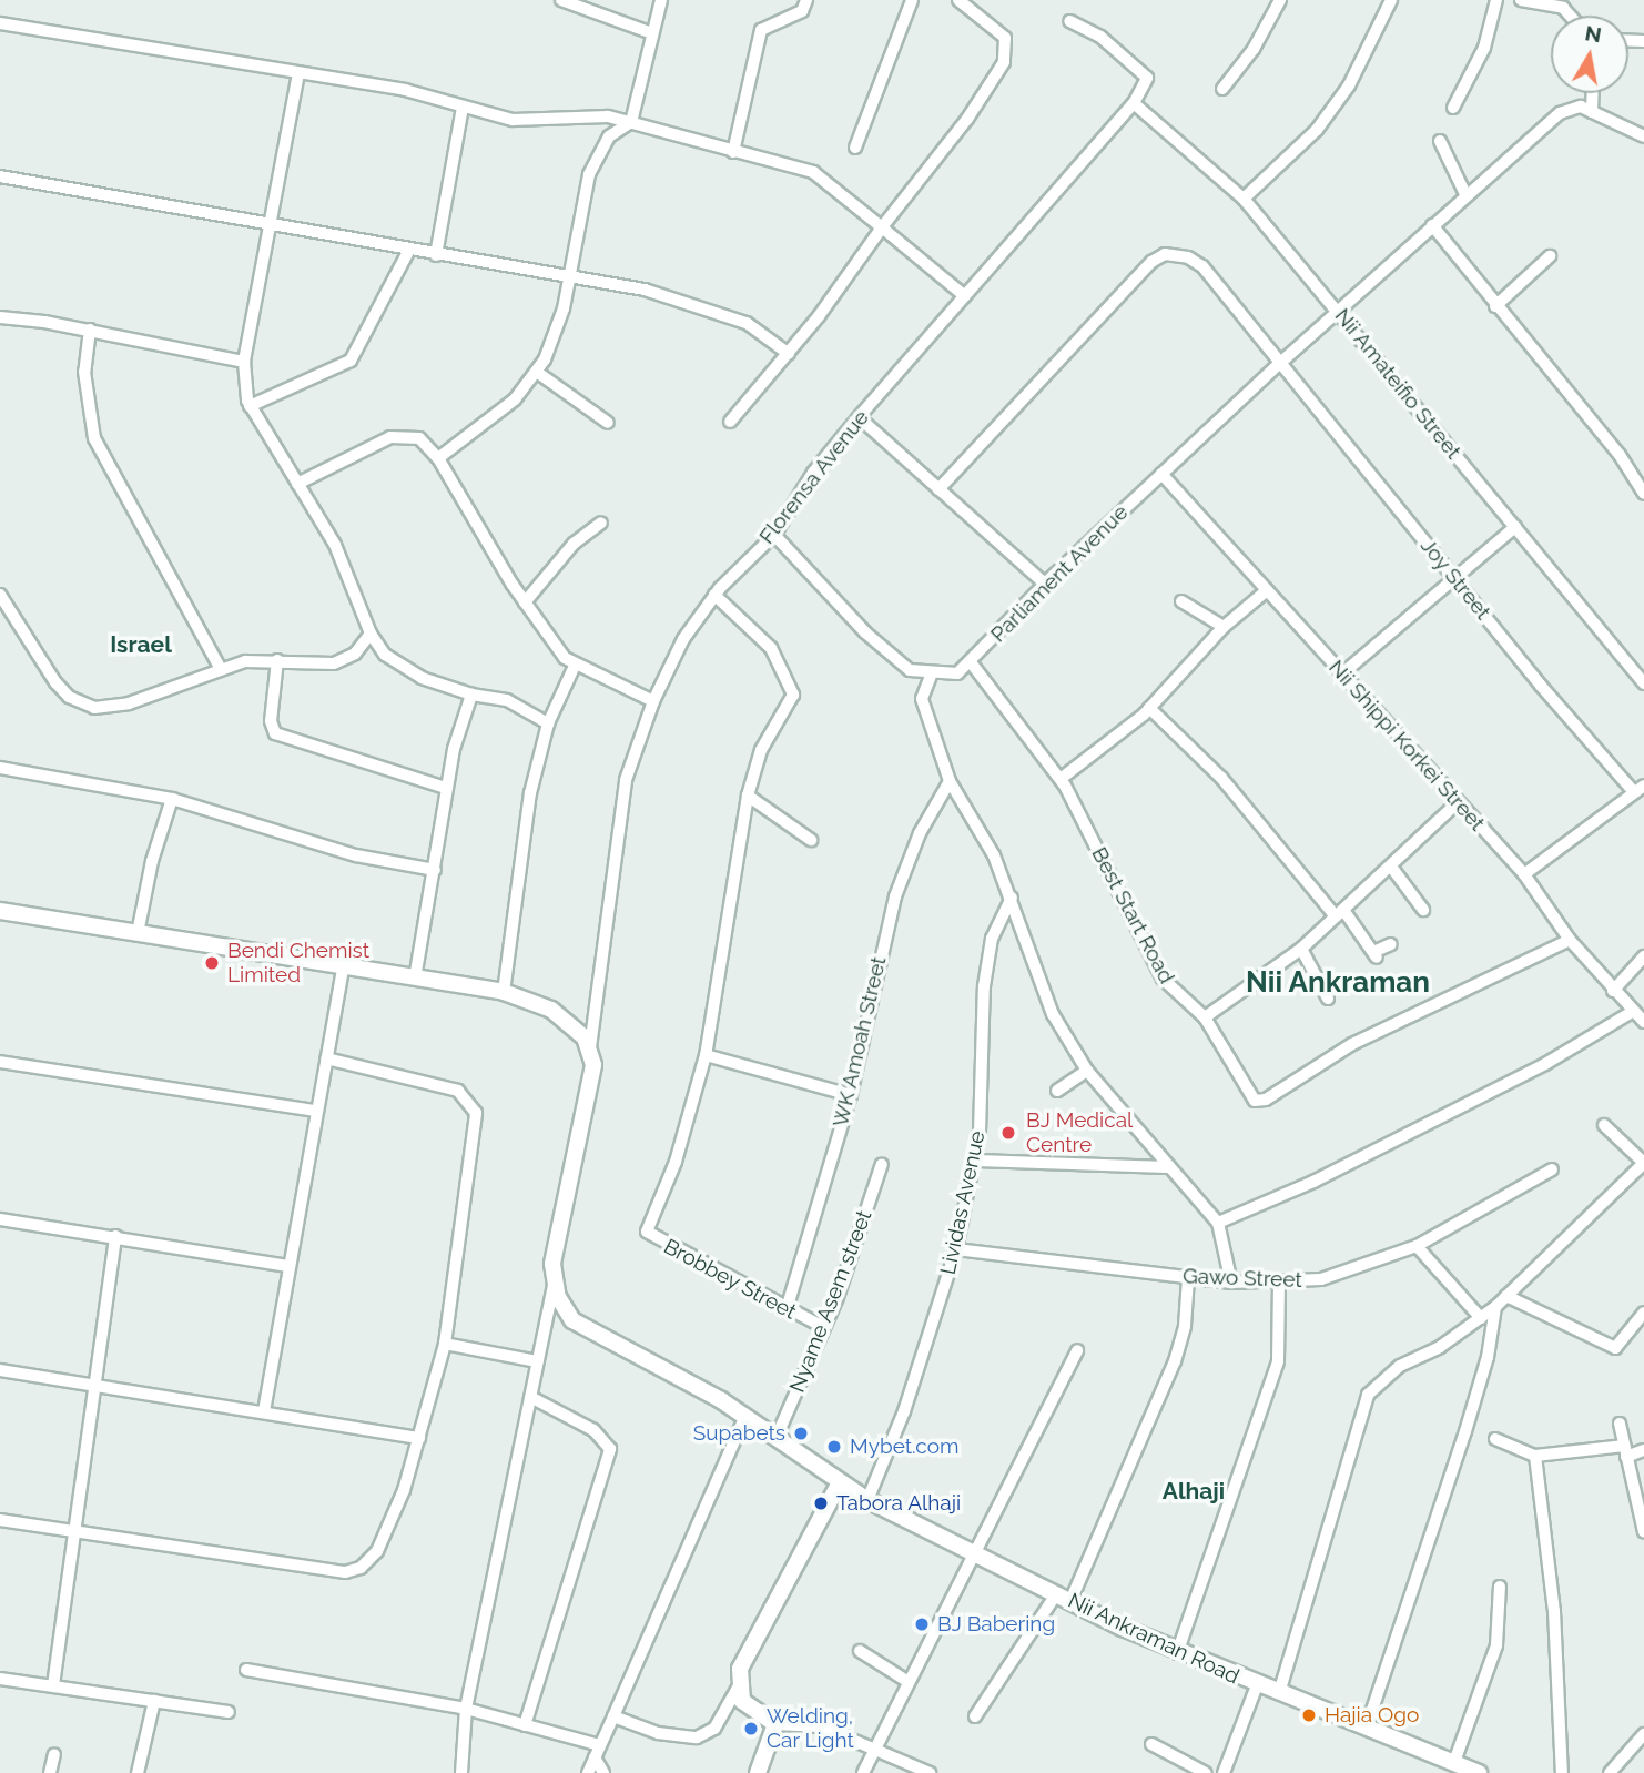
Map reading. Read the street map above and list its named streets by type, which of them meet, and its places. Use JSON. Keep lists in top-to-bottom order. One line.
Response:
{"streets":{"street":["Nii Amateifio Street","Florensa Avenue","Parliament Avenue","Joy Street","Nii Shippi Korkei Street","Best Start Road","WK Amoah Street","Lividas Avenue","Gawo Street","Brobbey Street","Nyame Asem street","Nii Ankraman Road"]},"crossings":[["Nii Amateifio Street","Florensa Avenue"],["Nii Amateifio Street","Parliament Avenue"],["Parliament Avenue","Joy Street"],["Parliament Avenue","Nii Shippi Korkei Street"],["Parliament Avenue","Best Start Road"],["Nii Shippi Korkei Street","Best Start Road"],["WK Amoah Street","Brobbey Street"],["Lividas Avenue","Gawo Street"],["Lividas Avenue","Nii Ankraman Road"],["Brobbey Street","Nyame Asem street"],["Nyame Asem street","Nii Ankraman Road"]],"districts":["Israel","Nii Ankraman","Alhaji"],"places":["Bendi Chemist Limited","BJ Medical Centre","Supabets","Mybet.com","Tabora Alhaji","BJ Babering","Hajia Ogo","Welding, Car Light"],"north":"top"}
